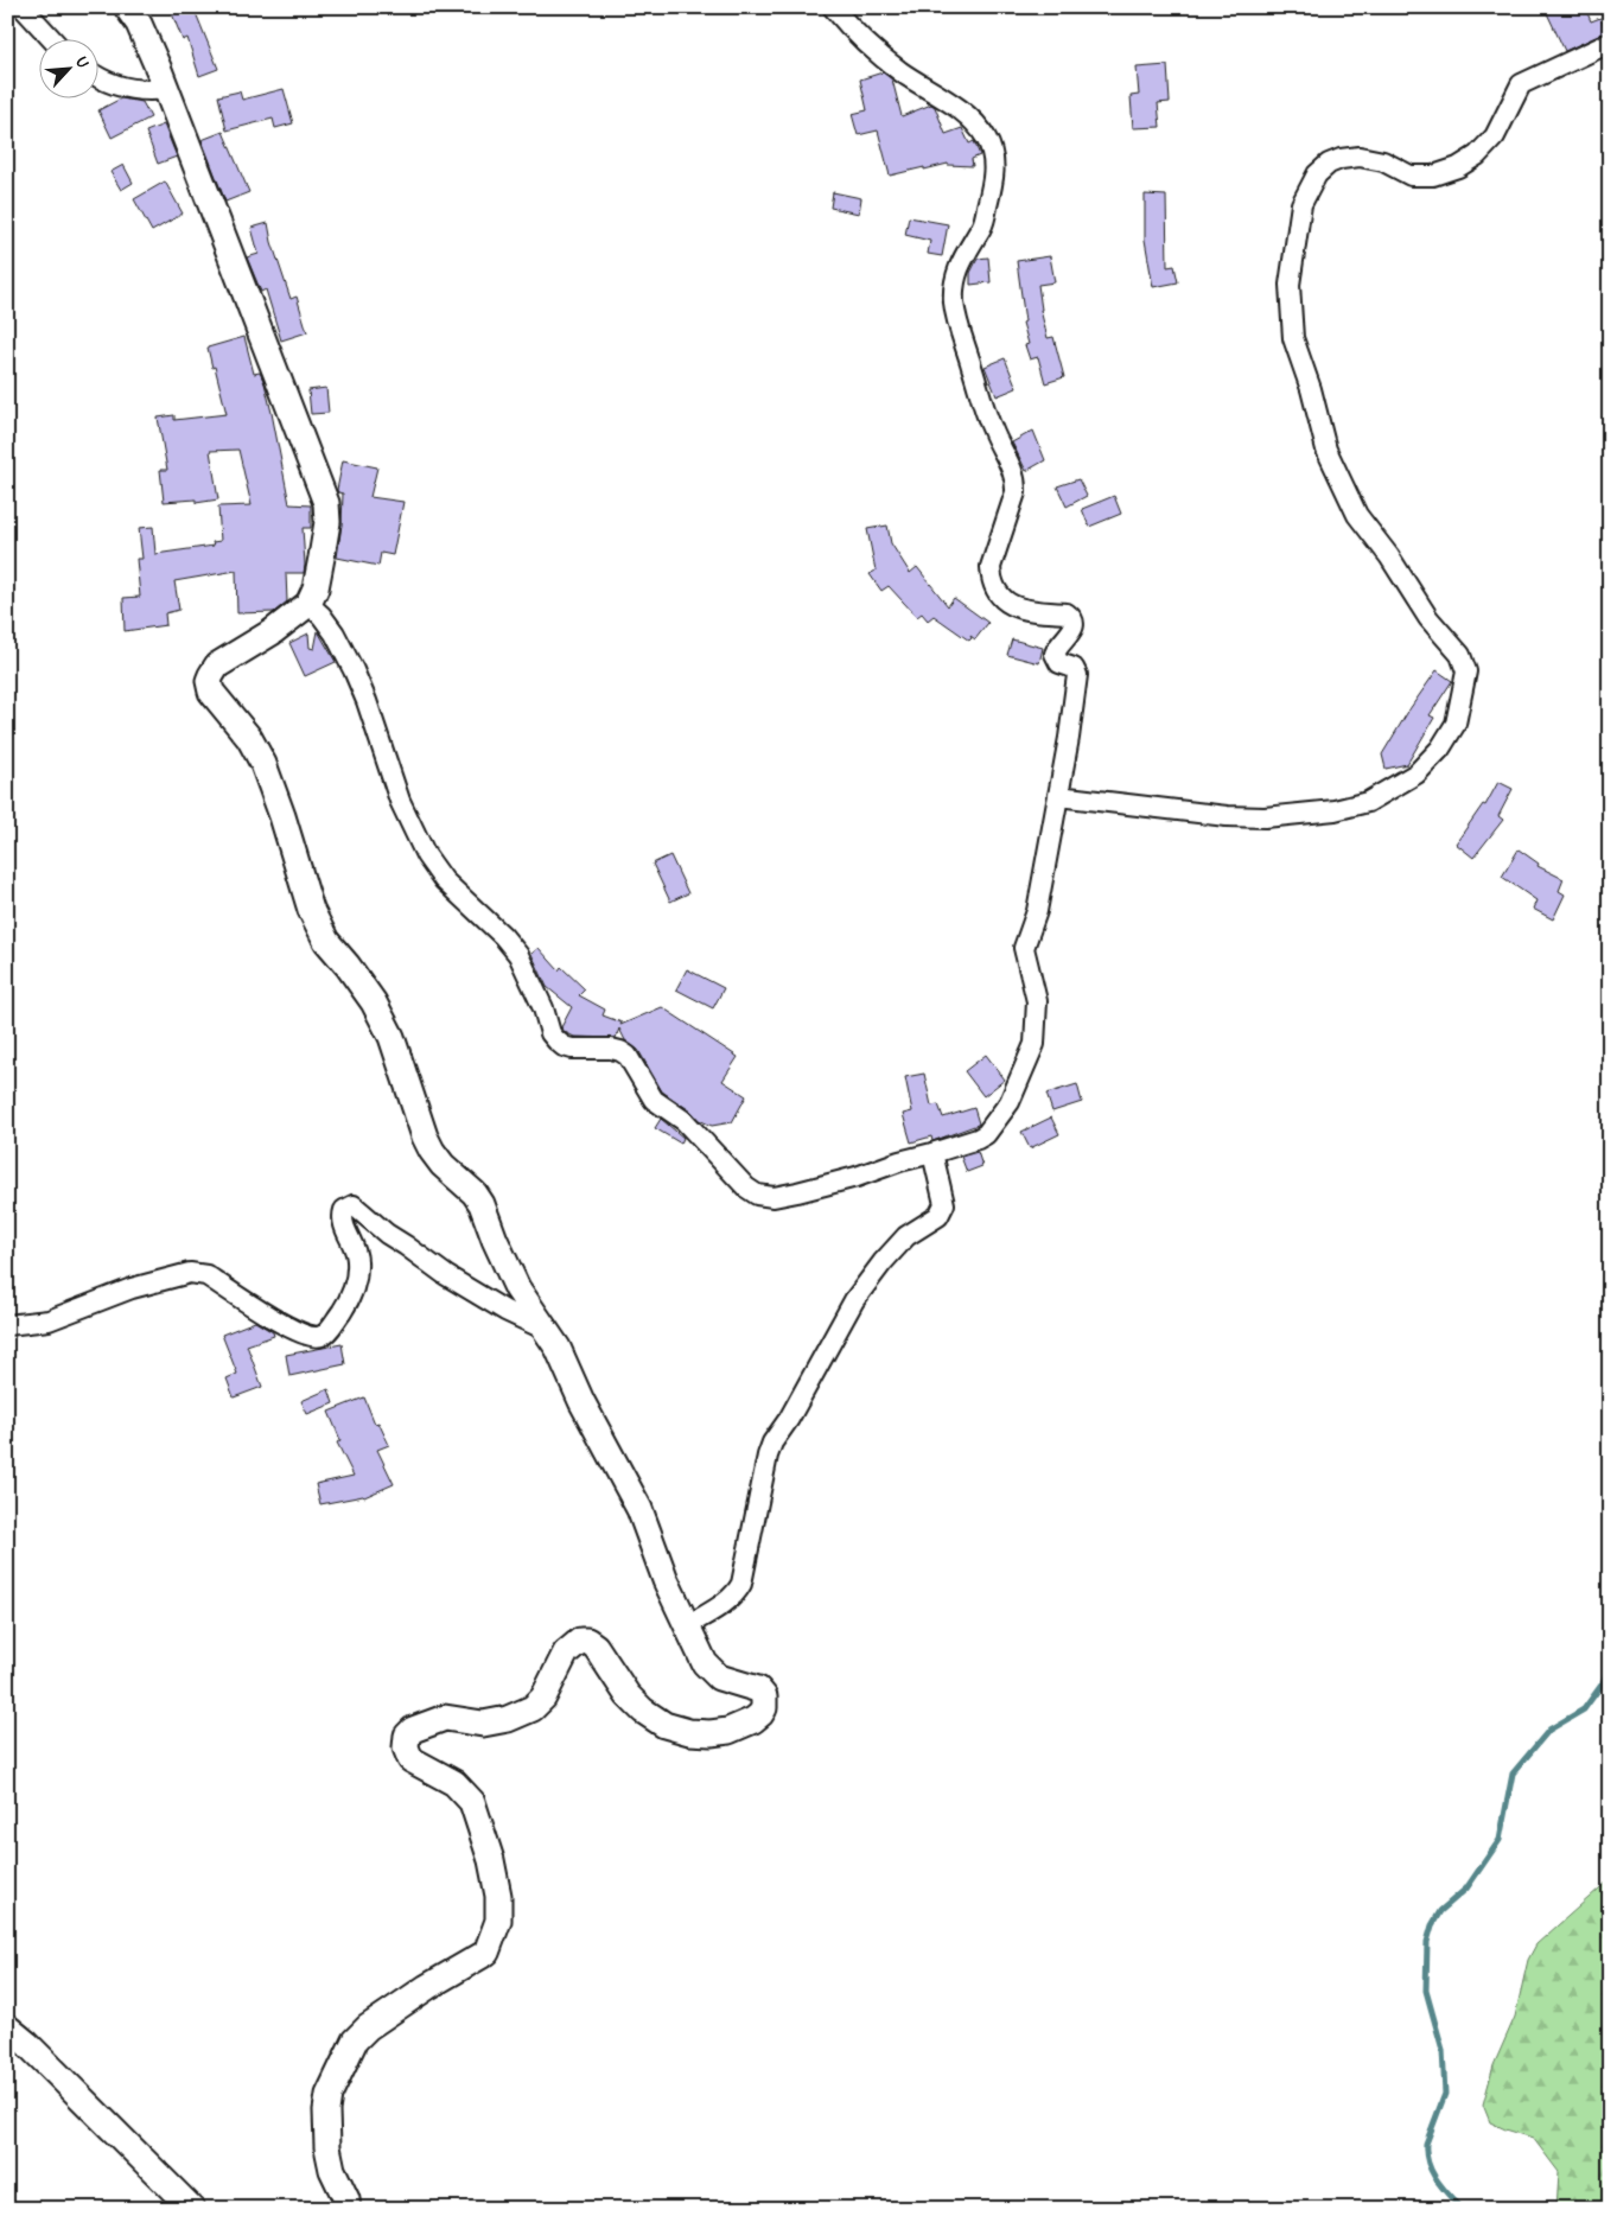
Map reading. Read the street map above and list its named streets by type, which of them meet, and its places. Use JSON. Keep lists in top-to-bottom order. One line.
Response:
{"north":"top right"}
